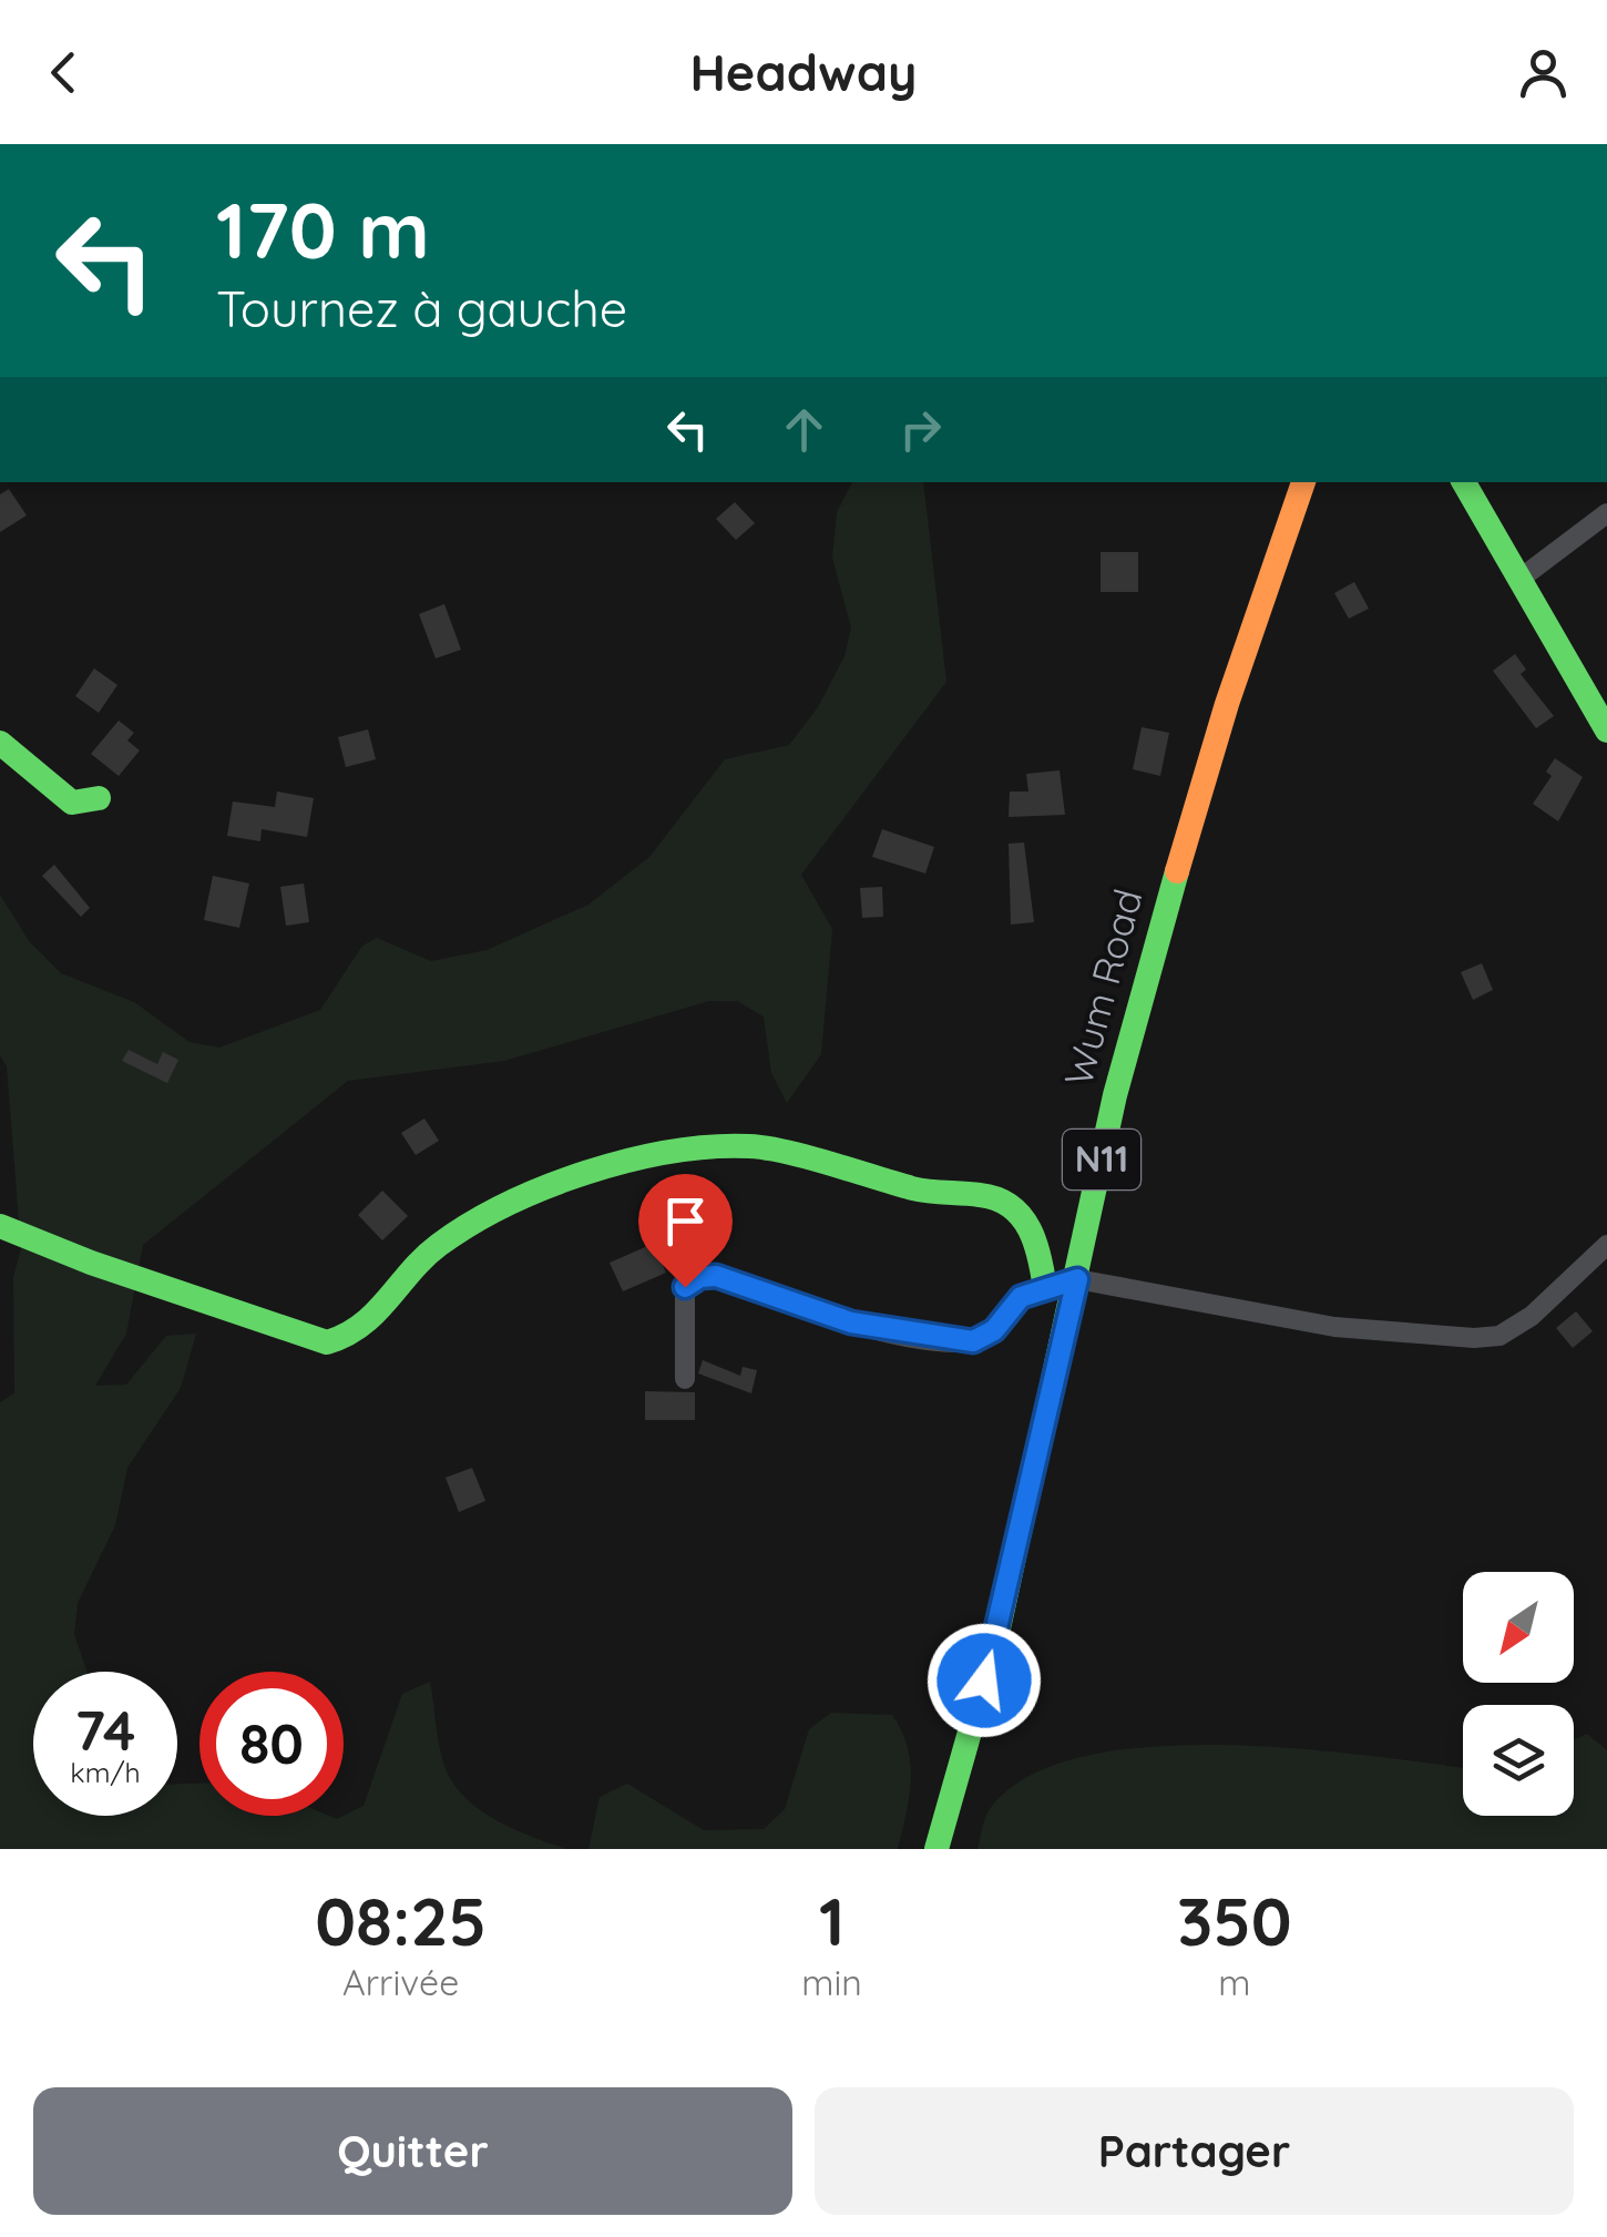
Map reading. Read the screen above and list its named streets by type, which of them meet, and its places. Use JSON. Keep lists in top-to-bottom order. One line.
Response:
{"streets":{"main road":["Wum Road","N11"]},"north":"bottom left","page":{"header":"Headway","turn":["170 m","Tournez à gauche"],"speed":"74 km/h","limit":"80","eta":["08:25","Arrivée","1","min","350","m"],"buttons":["Quitter","Partager"]}}
